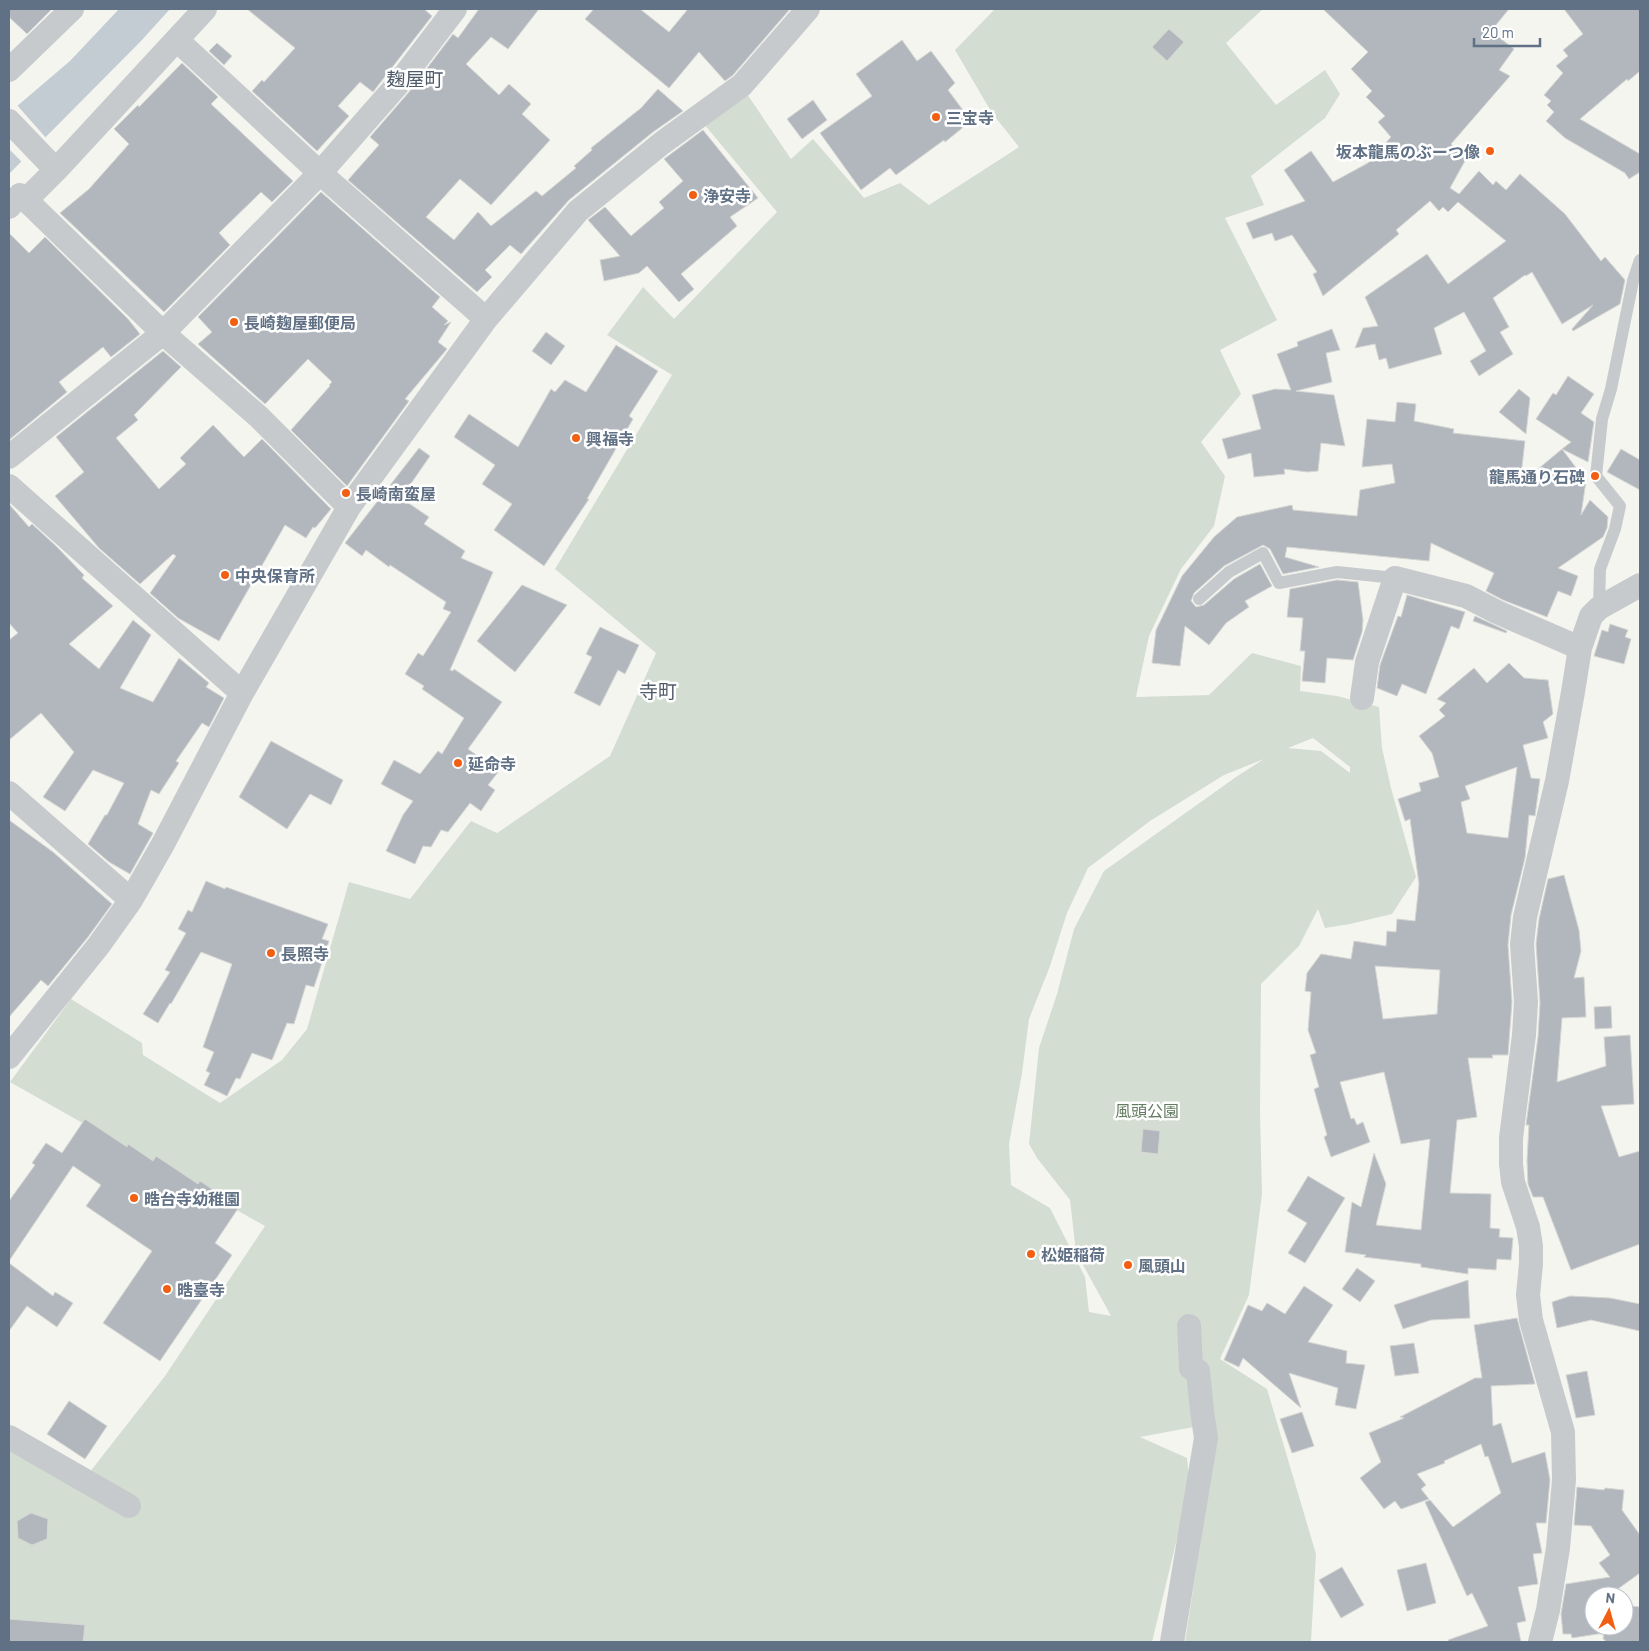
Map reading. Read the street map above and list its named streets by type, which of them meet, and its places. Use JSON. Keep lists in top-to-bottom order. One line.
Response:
{"districts":["麹屋町","寺町"],"parks":["風頭公園"],"places":["三宝寺","坂本龍馬のぶーつ像","浄安寺","長崎麹屋郵便局","興福寺","龍馬通り石碑","長崎南蛮屋","中央保育所","延命寺","長照寺","晧台寺幼稚園","松姫稲荷","風頭山","晧臺寺"],"scale_bar":"20 m","north":"top"}
